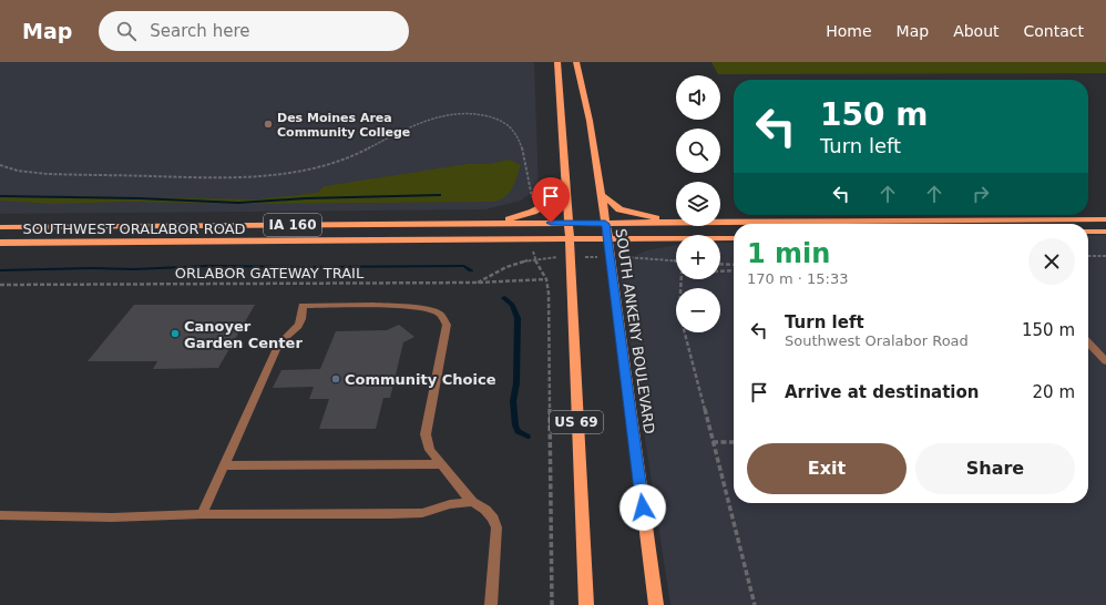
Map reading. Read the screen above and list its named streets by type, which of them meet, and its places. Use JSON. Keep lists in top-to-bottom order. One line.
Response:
{"streets":{"main road":["IA 160","SOUTHWEST ORALABOR ROAD","SOUTH ANKENY BOULEVARD","US 69"],"path":["ORLABOR GATEWAY TRAIL"]},"crossings":[["IA 160","SOUTHWEST ORALABOR ROAD"],["IA 160","SOUTH ANKENY BOULEVARD"],["SOUTHWEST ORALABOR ROAD","SOUTH ANKENY BOULEVARD"],["SOUTHWEST ORALABOR ROAD","US 69"]],"places":["Des Moines Area Community College","Canoyer Garden Center","Community Choice"],"page":{"header":"Map","search":"Search here","nav":["Home","Map","About","Contact"],"map_buttons":["+","−"],"turn":["150 m","Turn left"],"heading":["1 min","170 m · 15:33"],"list":[{"name":"Turn left","note":"Southwest Oralabor Road","value":"150 m"},{"name":"Arrive at destination","value":"20 m"}],"buttons":["Exit","Share"]}}
